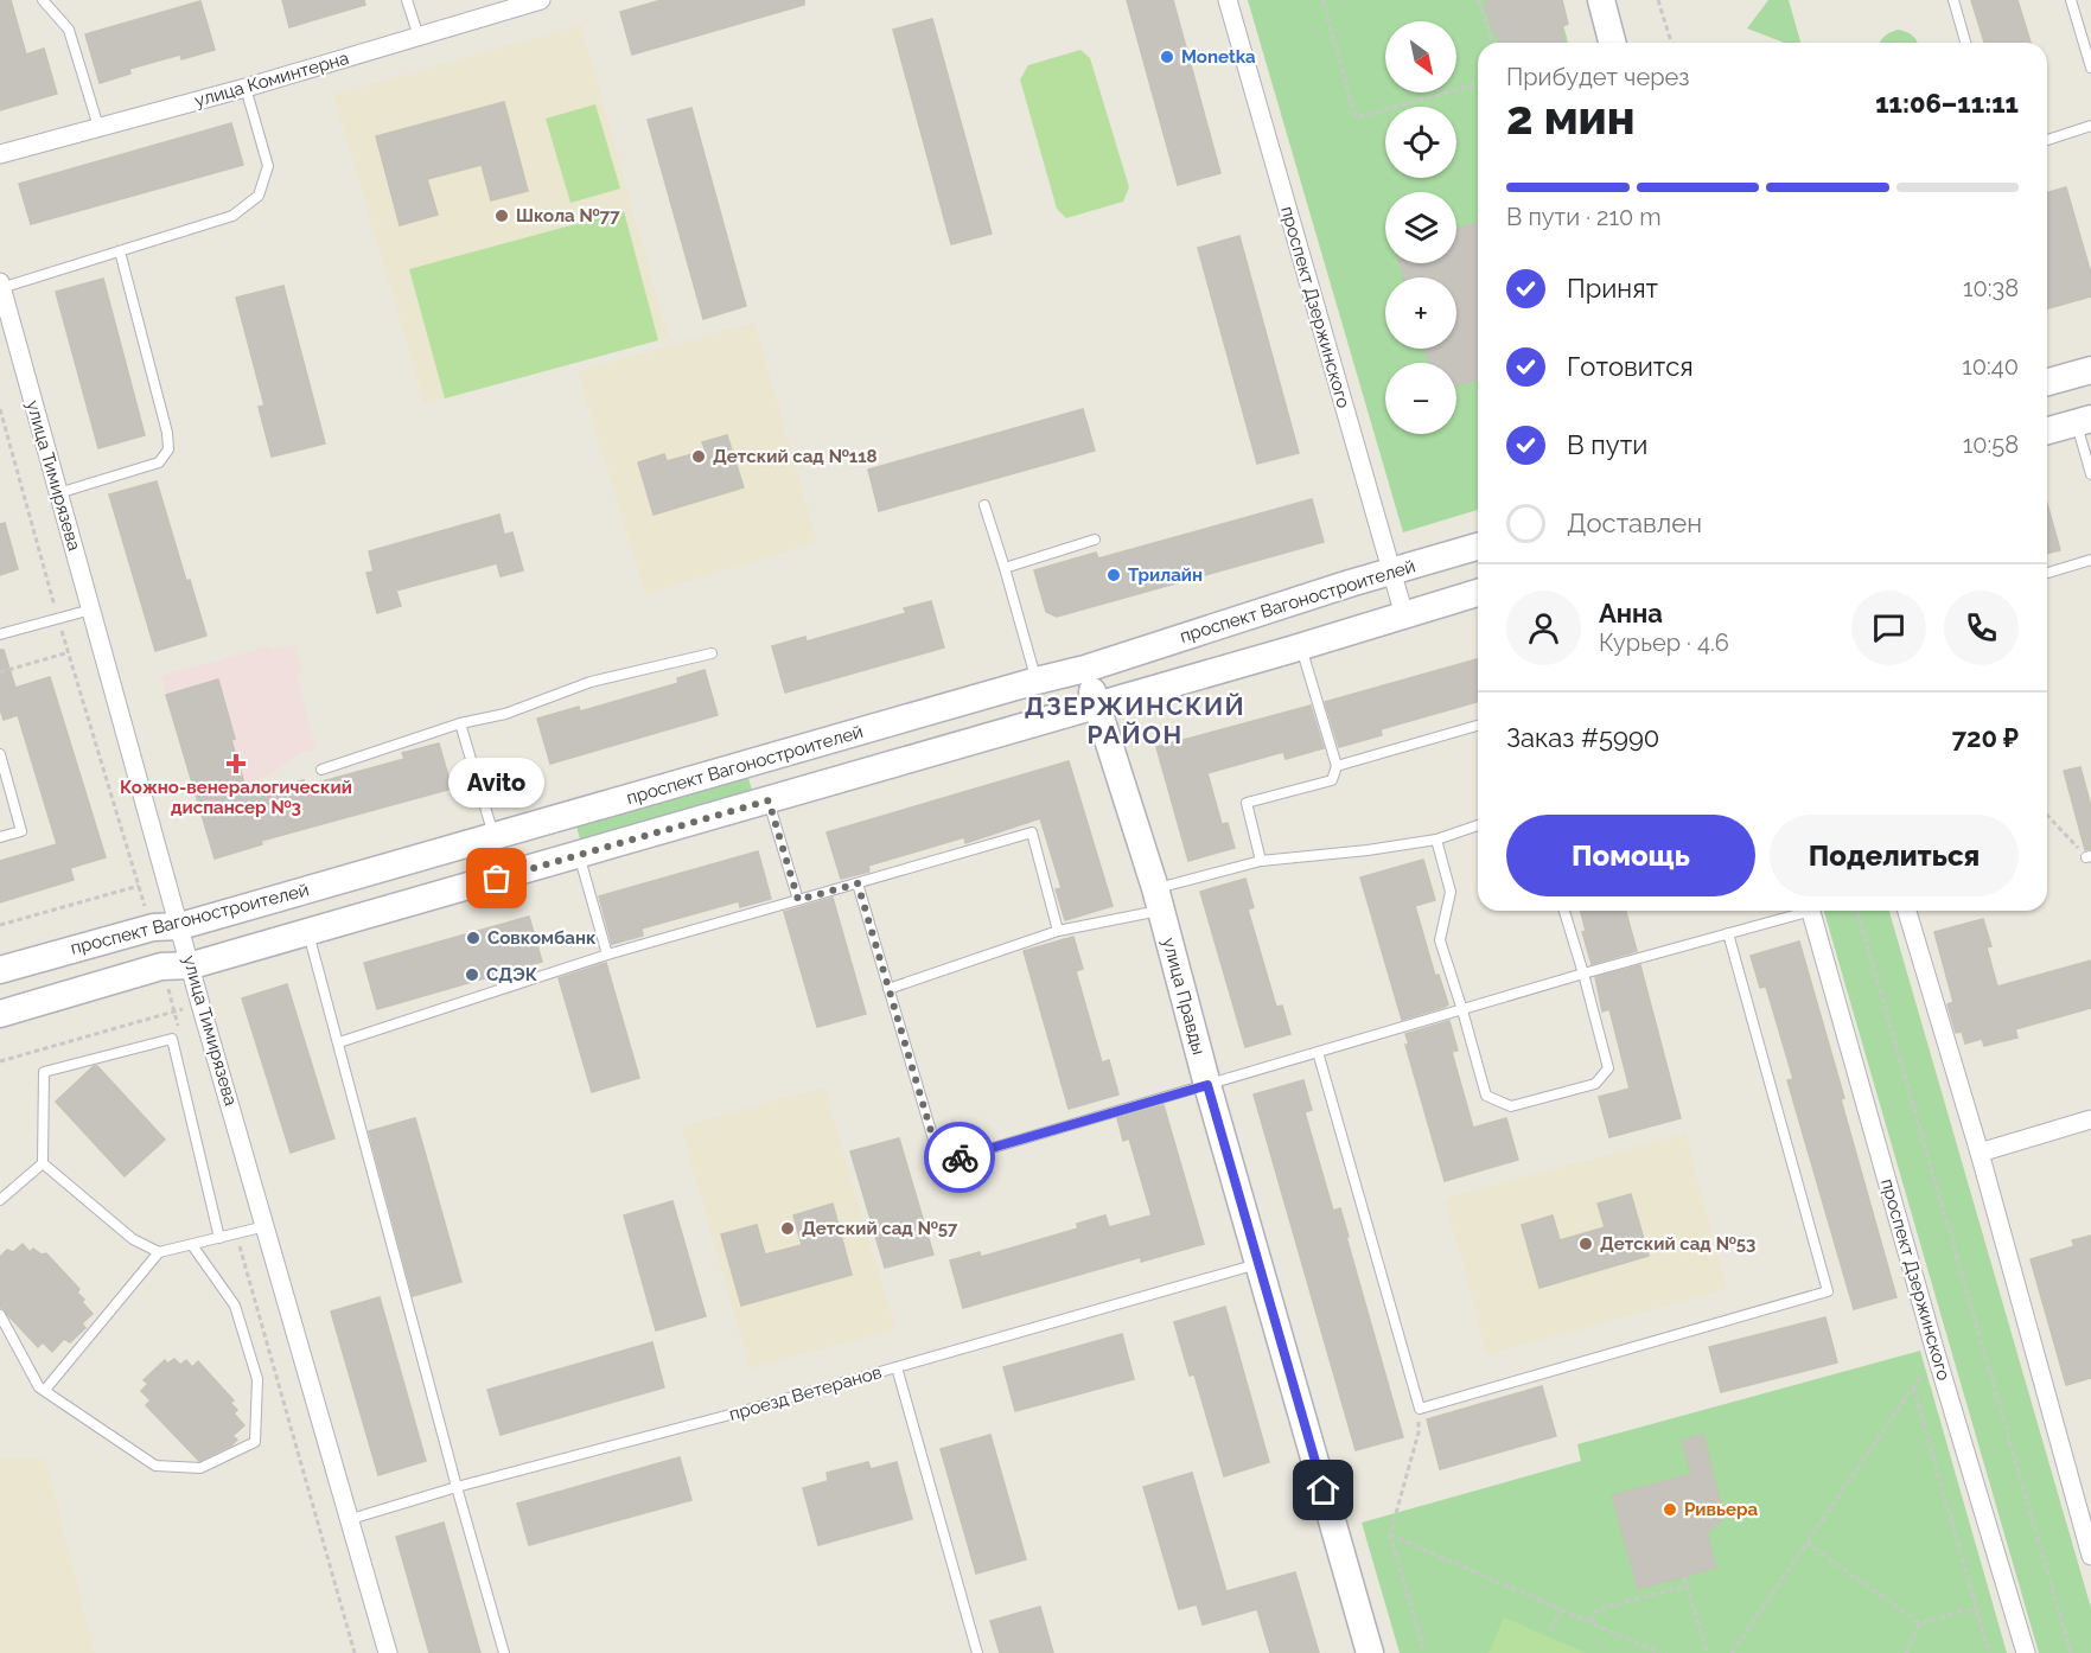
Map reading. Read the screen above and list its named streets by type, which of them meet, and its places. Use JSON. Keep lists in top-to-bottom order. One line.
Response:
{"streets":{"main road":["проспект Вагоностроителей","улица Правды"],"street":["улица Коминтерна","проспект Дзержинского","улица Тимирязева"],"lane":["проезд Ветеранов"]},"crossings":[["проспект Дзержинского","проспект Вагоностроителей"],["улица Тимирязева","проспект Вагоностроителей"],["улица Тимирязева","проезд Ветеранов"],["проспект Вагоностроителей","улица Правды"],["улица Правды","проезд Ветеранов"]],"districts":["ДЗЕРЖИНСКИЙ РАЙОН"],"places":{"other":["Monetka","Школа №77","Детский сад №118","Трилайн","Avito","Совкомбанк","СДЭК","Детский сад №57","Детский сад №53","Ривьера"],"health":["Кожно-венералогический диспансер №3"]},"north":"bottom right","page":{"map_buttons":["+","−"],"heading":["2 мин","Прибудет через","11:06–11:11"],"panel":["Анна","Курьер · 4.6","Заказ #5990","720 ₽"],"bar":"В пути · 210 m","list":[["Принят","10:38"],["Готовится","10:40"],["В пути","10:58"],"Доставлен"],"bubble":"Avito","buttons":["Помощь","Поделиться"]}}
